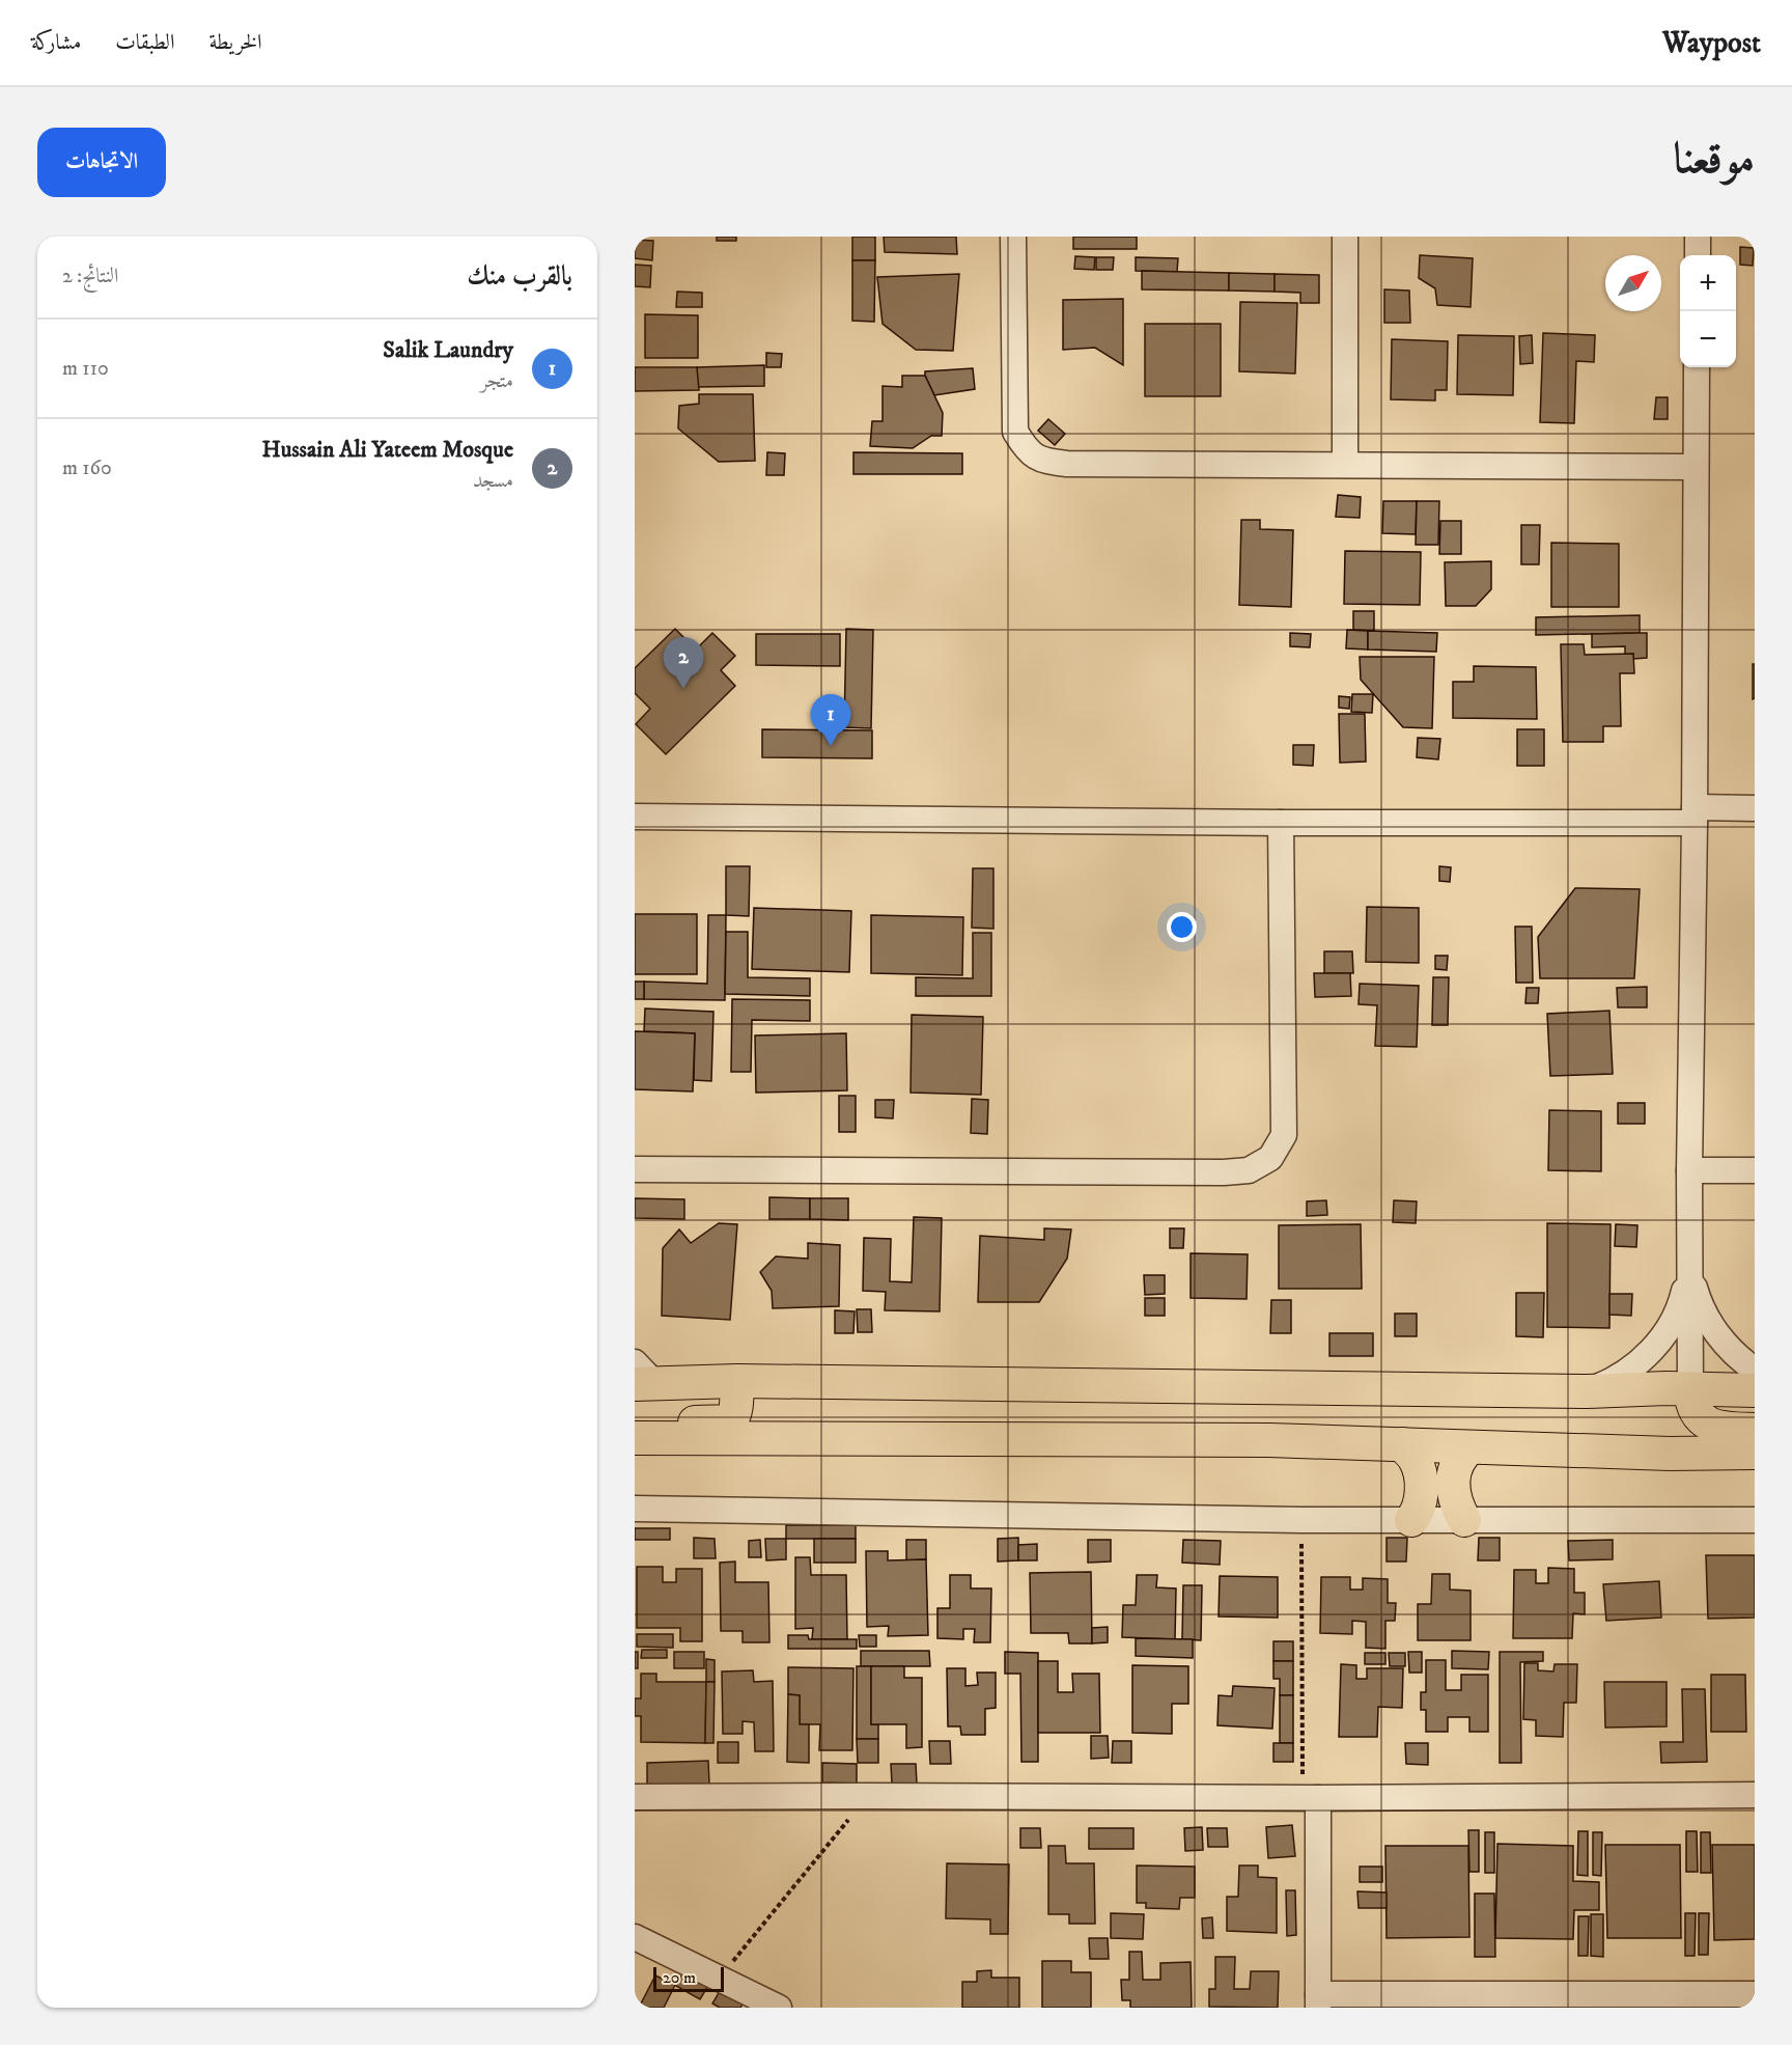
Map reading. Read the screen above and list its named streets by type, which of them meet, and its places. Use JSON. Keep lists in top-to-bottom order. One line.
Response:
{"scale_bar":"20 m","north":"top right","page":{"header":"Waypost","nav":["الخريطة","الطبقات","مشاركة"],"title":"موقعنا","buttons":"الاتجاهات","heading":["بالقرب منك","النتائج: 2"],"map_buttons":["+","−"],"list":[{"mark":"1","name":"Salik Laundry","note":"متجر","value":"110 m"},{"mark":"2","name":"Hussain Ali Yateem Mosque","note":"مسجد","value":"160 m"}],"pins":["2","1"],"scale":"20 m"}}
